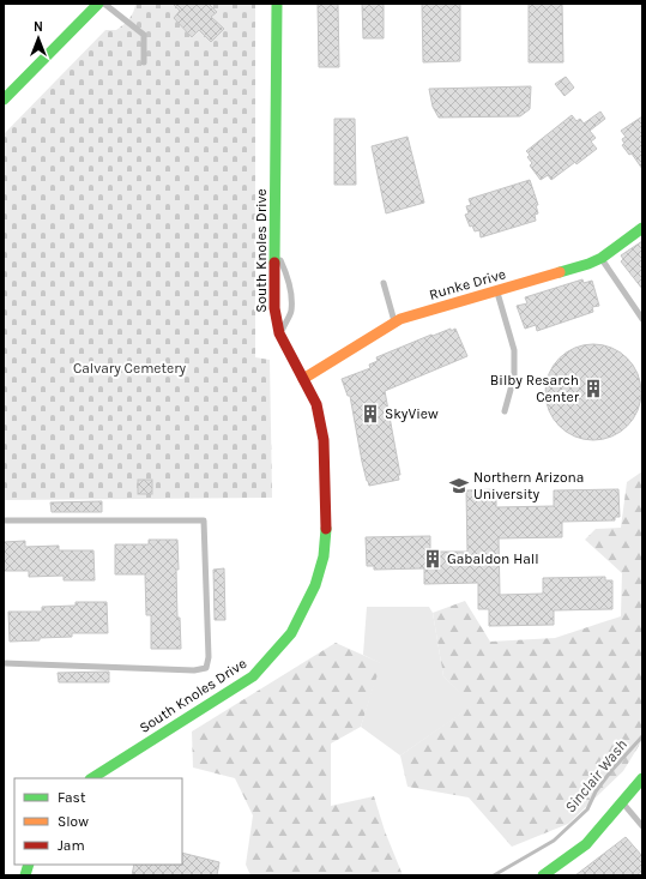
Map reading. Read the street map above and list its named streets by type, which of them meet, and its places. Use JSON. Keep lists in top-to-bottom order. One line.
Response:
{"streets":{"street":["South Knoles Drive","Runke Drive"]},"crossings":[["South Knoles Drive","Runke Drive"]],"water":["Sinclair Wash"],"parks":["Calvary Cemetery"],"places":{"building":["Bilby Resarch Center","SkyView","Gabaldon Hall"],"school or university":["Northern Arizona University"]},"legend":["Fast","Slow","Jam"],"north":"top"}
